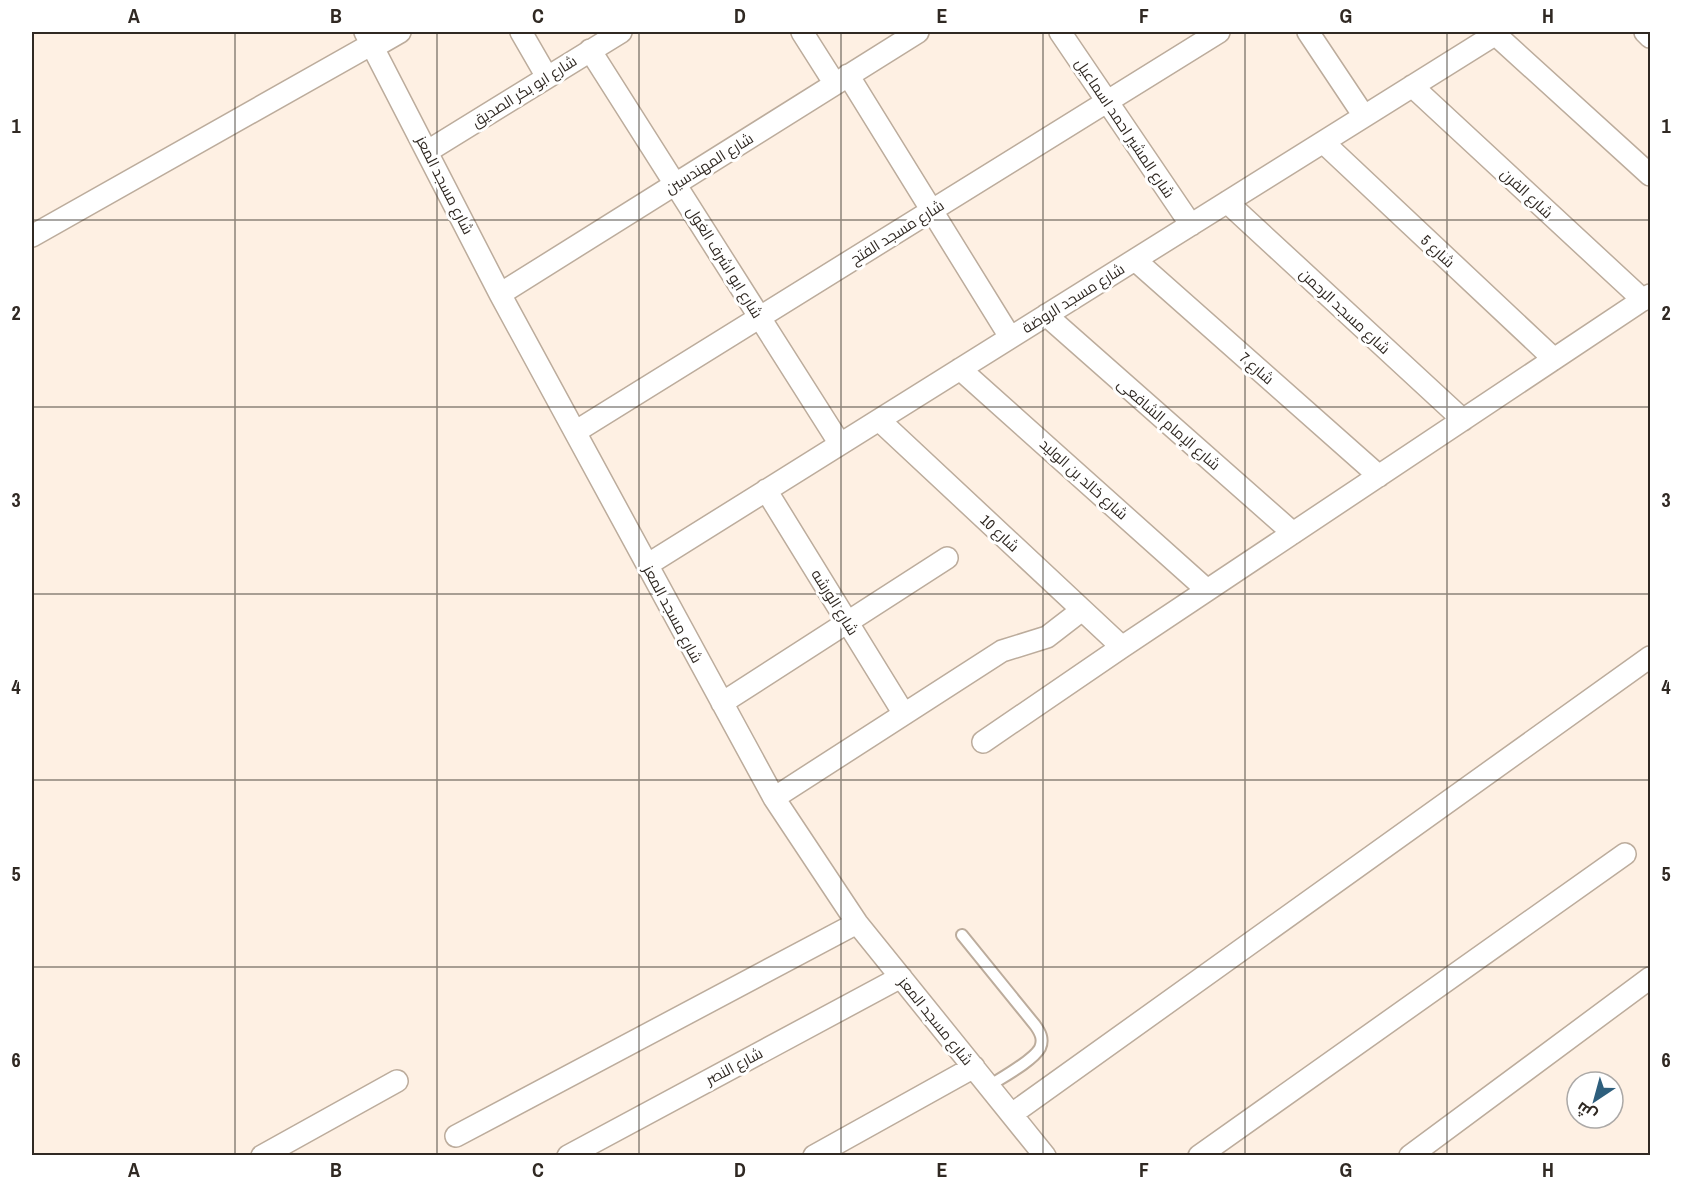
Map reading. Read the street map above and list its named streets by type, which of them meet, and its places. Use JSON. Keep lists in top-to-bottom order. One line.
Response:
{"streets":{"street":["شارع ابو بكر الصديق","شارع المشير احمد اسماعيل","شارع المهندسين","شارع مسجد المعز","شارع الفرن","شارع مسجد الفتح","شارع 5","شارع ابو اشرف الغول","شارع مسجد الروضة","شارع مسجد الرحمن","شارع 7","شارع الإمام الشافعى","شارع خالد بن الوليد","شارع 10","شارع الورشه","شارع النصر"]},"crossings":[["شارع ابو بكر الصديق","شارع مسجد المعز"],["شارع ابو بكر الصديق","شارع ابو اشرف الغول"],["شارع المشير احمد اسماعيل","شارع مسجد الفتح"],["شارع المشير احمد اسماعيل","شارع مسجد الروضة"],["شارع المهندسين","شارع مسجد المعز"],["شارع المهندسين","شارع ابو اشرف الغول"],["شارع مسجد المعز","شارع مسجد الفتح"],["شارع مسجد المعز","شارع مسجد الروضة"],["شارع مسجد المعز","شارع النصر"],["شارع الفرن","شارع مسجد الروضة"],["شارع مسجد الفتح","شارع ابو اشرف الغول"],["شارع 5","شارع مسجد الروضة"],["شارع ابو اشرف الغول","شارع مسجد الروضة"],["شارع مسجد الروضة","شارع مسجد الرحمن"],["شارع مسجد الروضة","شارع 7"],["شارع مسجد الروضة","شارع الإمام الشافعى"],["شارع مسجد الروضة","شارع خالد بن الوليد"],["شارع مسجد الروضة","شارع 10"],["شارع مسجد الروضة","شارع الورشه"]],"north":"bottom left","grid":{"columns":["A","B","C","D","E","F","G","H"],"rows":["1","2","3","4","5","6"]}}
